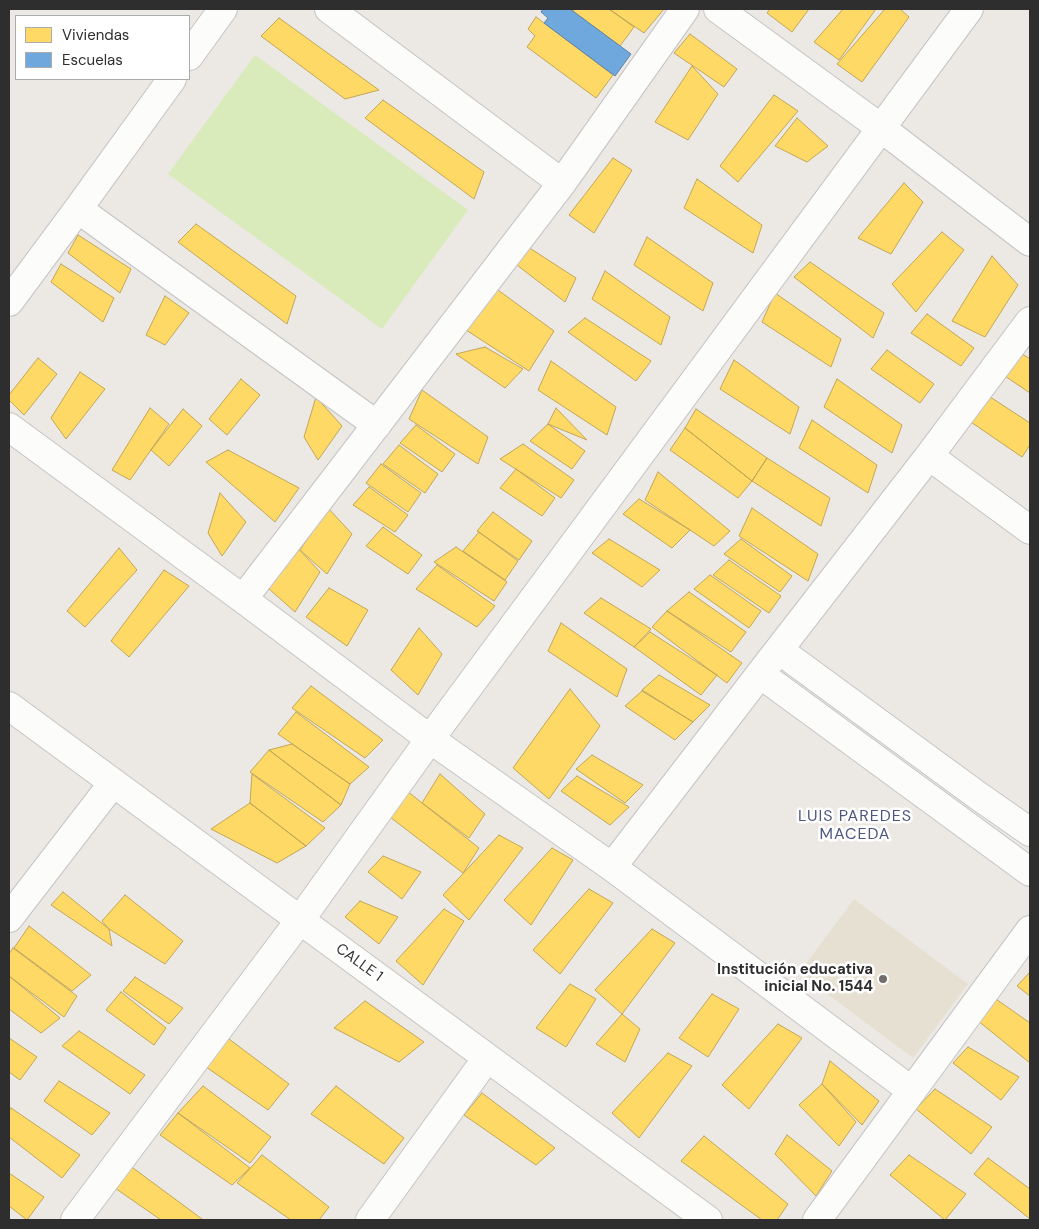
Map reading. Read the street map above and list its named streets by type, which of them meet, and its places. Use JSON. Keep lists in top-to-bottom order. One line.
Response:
{"streets":{"street":["CALLE 1"]},"districts":["LUIS PAREDES MACEDA"],"places":["Institución educativa inicial No. 1544"],"legend":["Viviendas","Escuelas"]}
